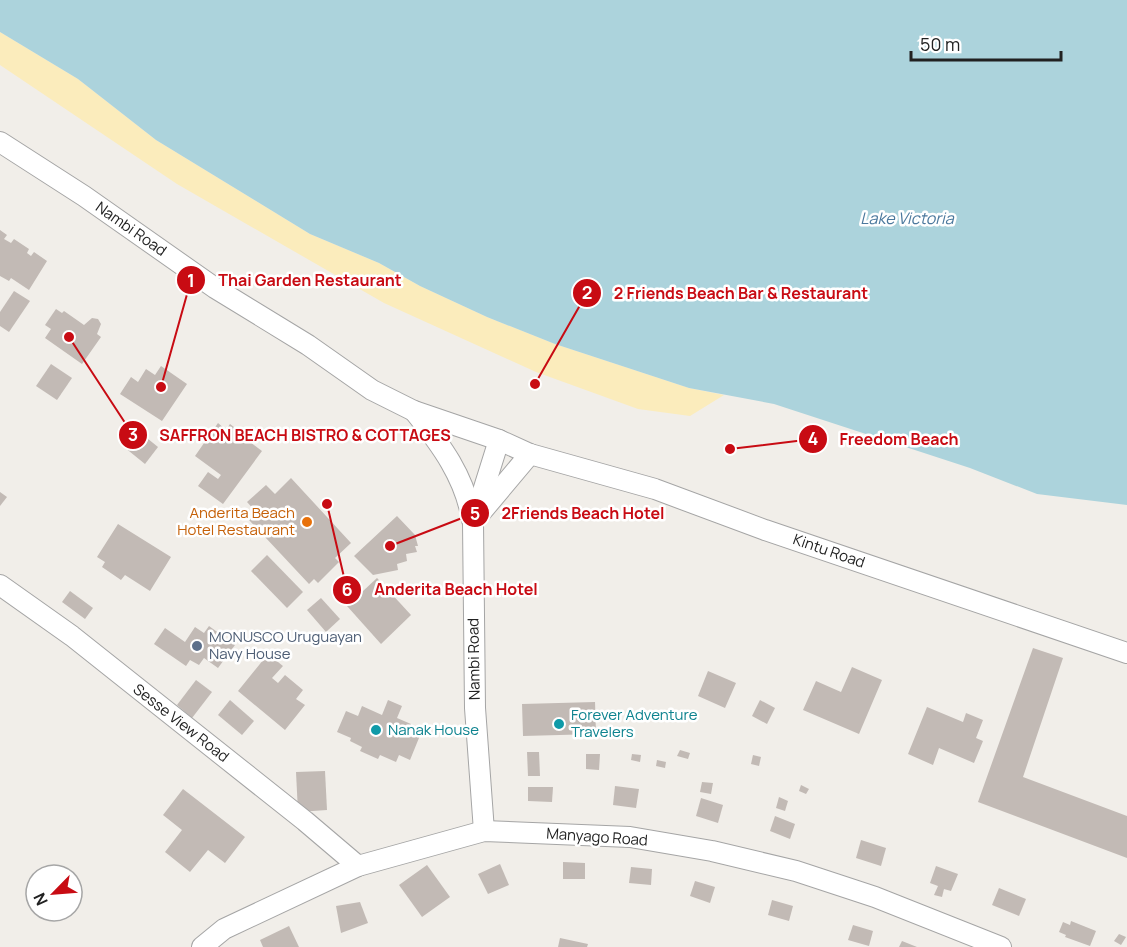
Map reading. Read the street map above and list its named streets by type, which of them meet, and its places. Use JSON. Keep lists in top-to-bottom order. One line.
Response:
{"streets":{"street":["Nambi Road","Kintu Road","Sesse View Road","Manyago Road"]},"crossings":[["Nambi Road","Kintu Road"],["Nambi Road","Manyago Road"],["Sesse View Road","Manyago Road"]],"water":["Lake Victoria"],"places":["SAFFRON BEACH BISTRO & COTTAGES","2 Friends Beach Bar & Restaurant","Thai Garden Restaurant","Freedom Beach","Anderita Beach Hotel","Anderita Beach Hotel Restaurant","2Friends Beach Hotel","MONUSCO Uruguayan Navy House","Forever Adventure Travelers","Nanak House"],"scale_bar":"50 m","north":"bottom left"}
